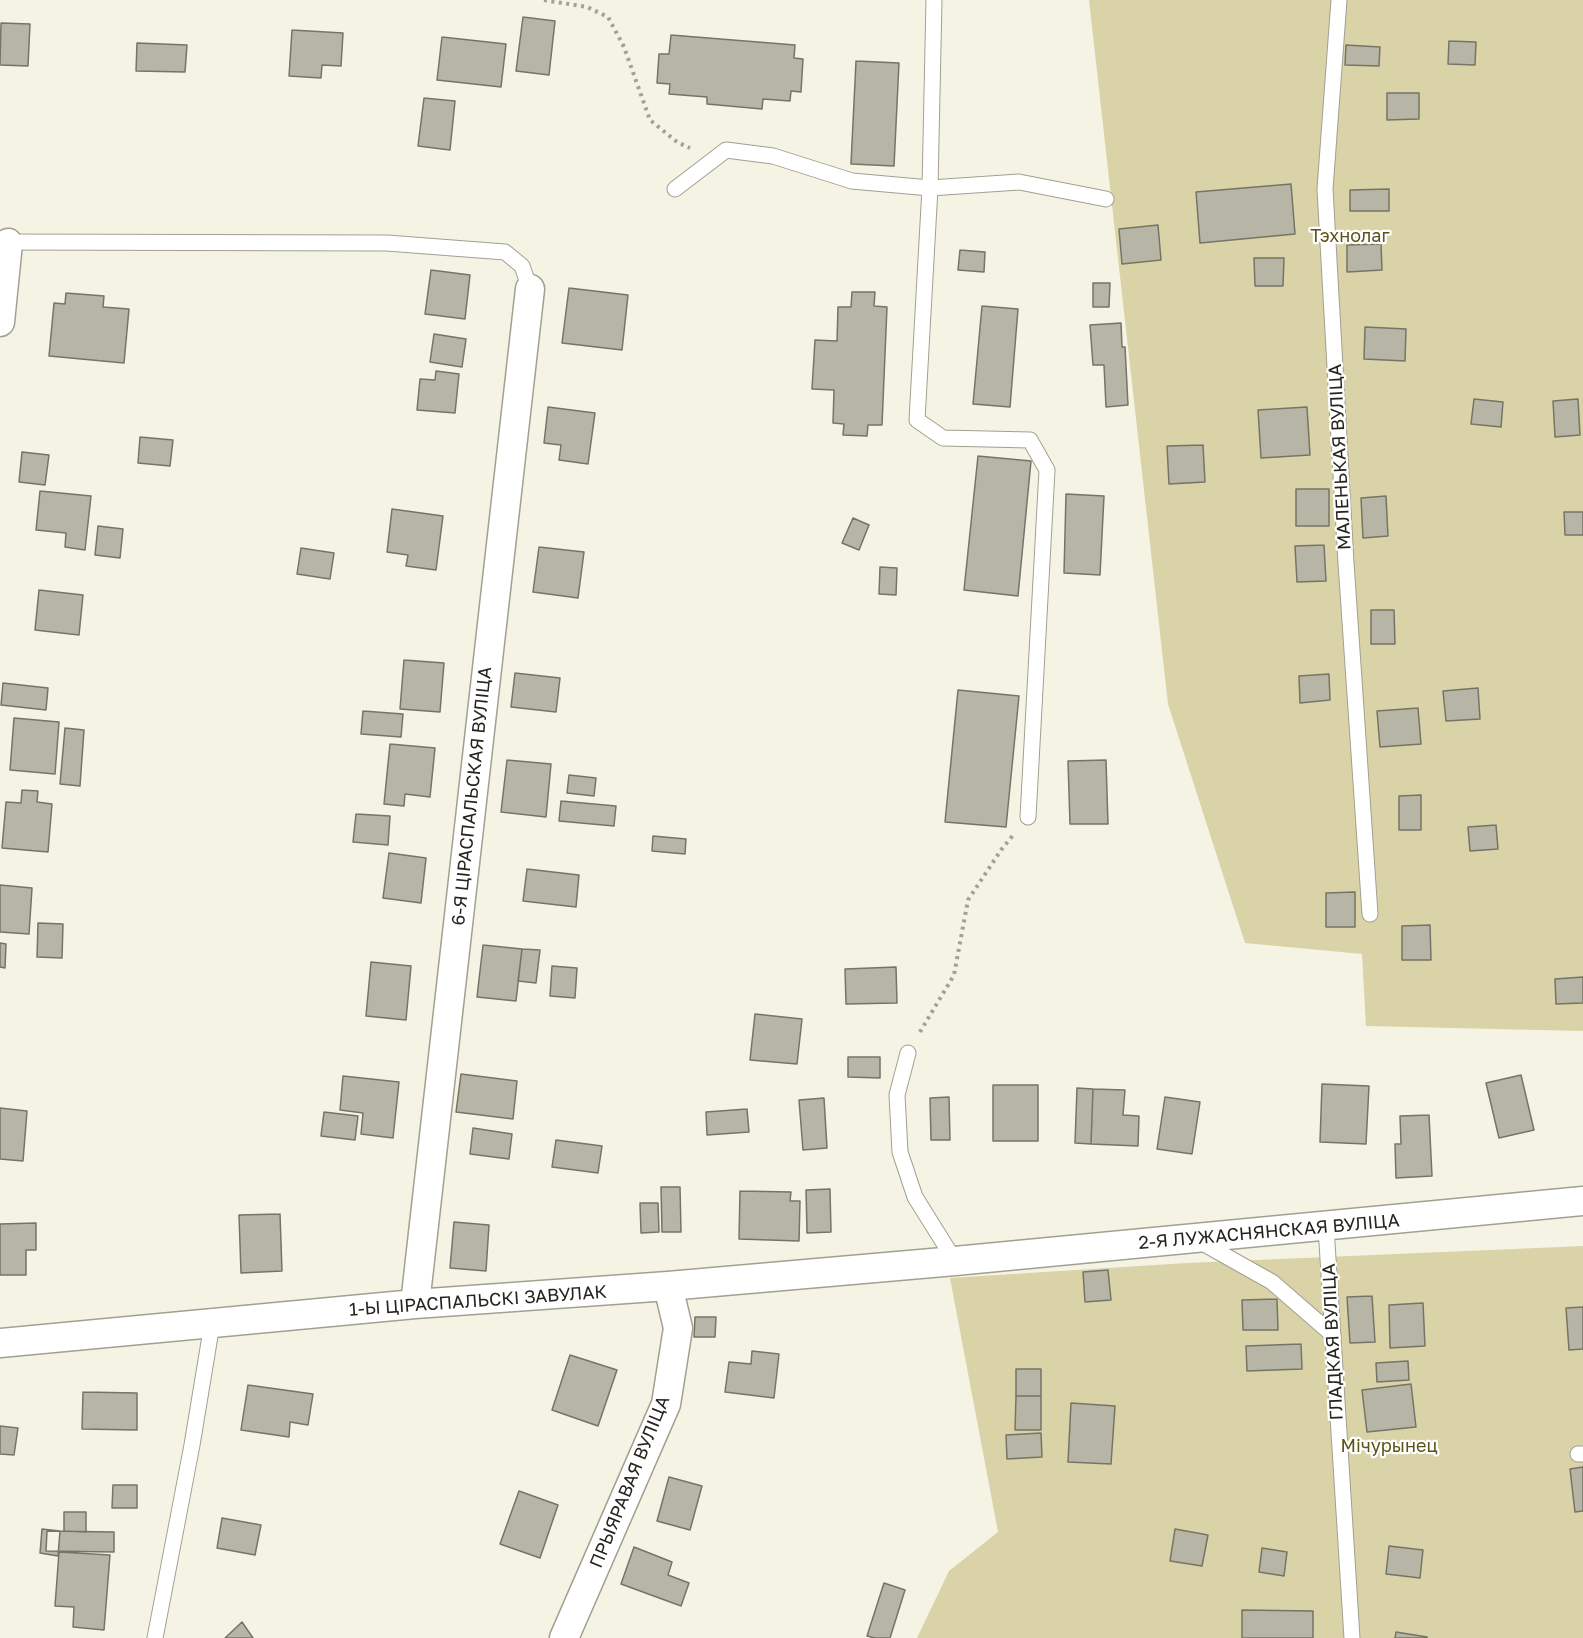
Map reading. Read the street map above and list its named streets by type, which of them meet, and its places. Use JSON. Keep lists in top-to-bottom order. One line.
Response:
{"streets":{"street":["6-Я ЦІРАСПАЛЬСКАЯ ВУЛІЦА","2-Я ЛУЖАСНЯНСКАЯ ВУЛІЦА","1-Ы ЦІРАСПАЛЬСКІ ЗАВУЛАК","ПРЫЯРАВАЯ ВУЛІЦА"],"lane":["МАЛЕНЬКАЯ ВУЛІЦА","ГЛАДКАЯ ВУЛІЦА"]},"crossings":[["6-Я ЦІРАСПАЛЬСКАЯ ВУЛІЦА","1-Ы ЦІРАСПАЛЬСКІ ЗАВУЛАК"],["2-Я ЛУЖАСНЯНСКАЯ ВУЛІЦА","1-Ы ЦІРАСПАЛЬСКІ ЗАВУЛАК"],["2-Я ЛУЖАСНЯНСКАЯ ВУЛІЦА","ГЛАДКАЯ ВУЛІЦА"],["1-Ы ЦІРАСПАЛЬСКІ ЗАВУЛАК","ПРЫЯРАВАЯ ВУЛІЦА"]],"parks":["Тэхнолаг","Мічурынец"]}
